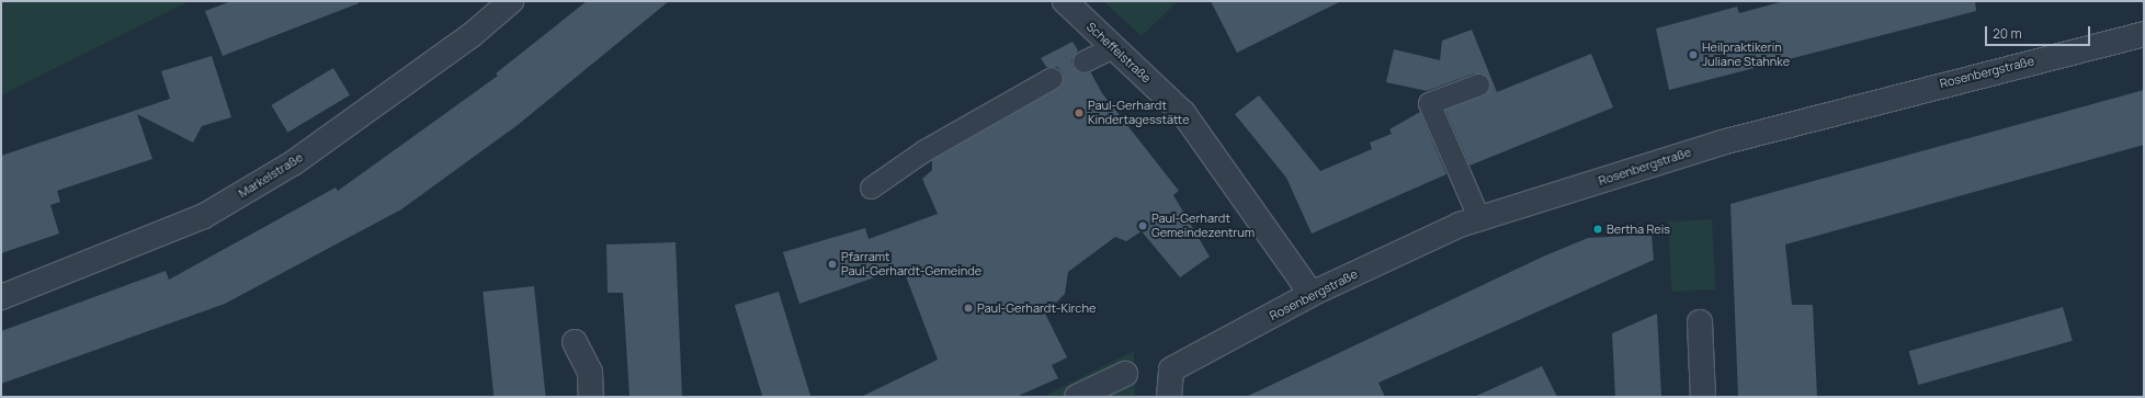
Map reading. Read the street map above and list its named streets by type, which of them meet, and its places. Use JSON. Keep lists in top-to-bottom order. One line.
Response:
{"streets":{"street":["Scheffelstraße","Rosenbergstraße","Markelstraße"]},"crossings":[["Scheffelstraße","Rosenbergstraße"]],"places":["Heilpraktikerin Juliane Stahnke","Paul-Gerhardt Kindertagesstätte","Paul-Gerhardt Gemeindezentrum","Bertha Reis","Pfarramt Paul-Gerhardt-Gemeinde","Paul-Gerhardt-Kirche"],"scale_bar":"20 m"}
